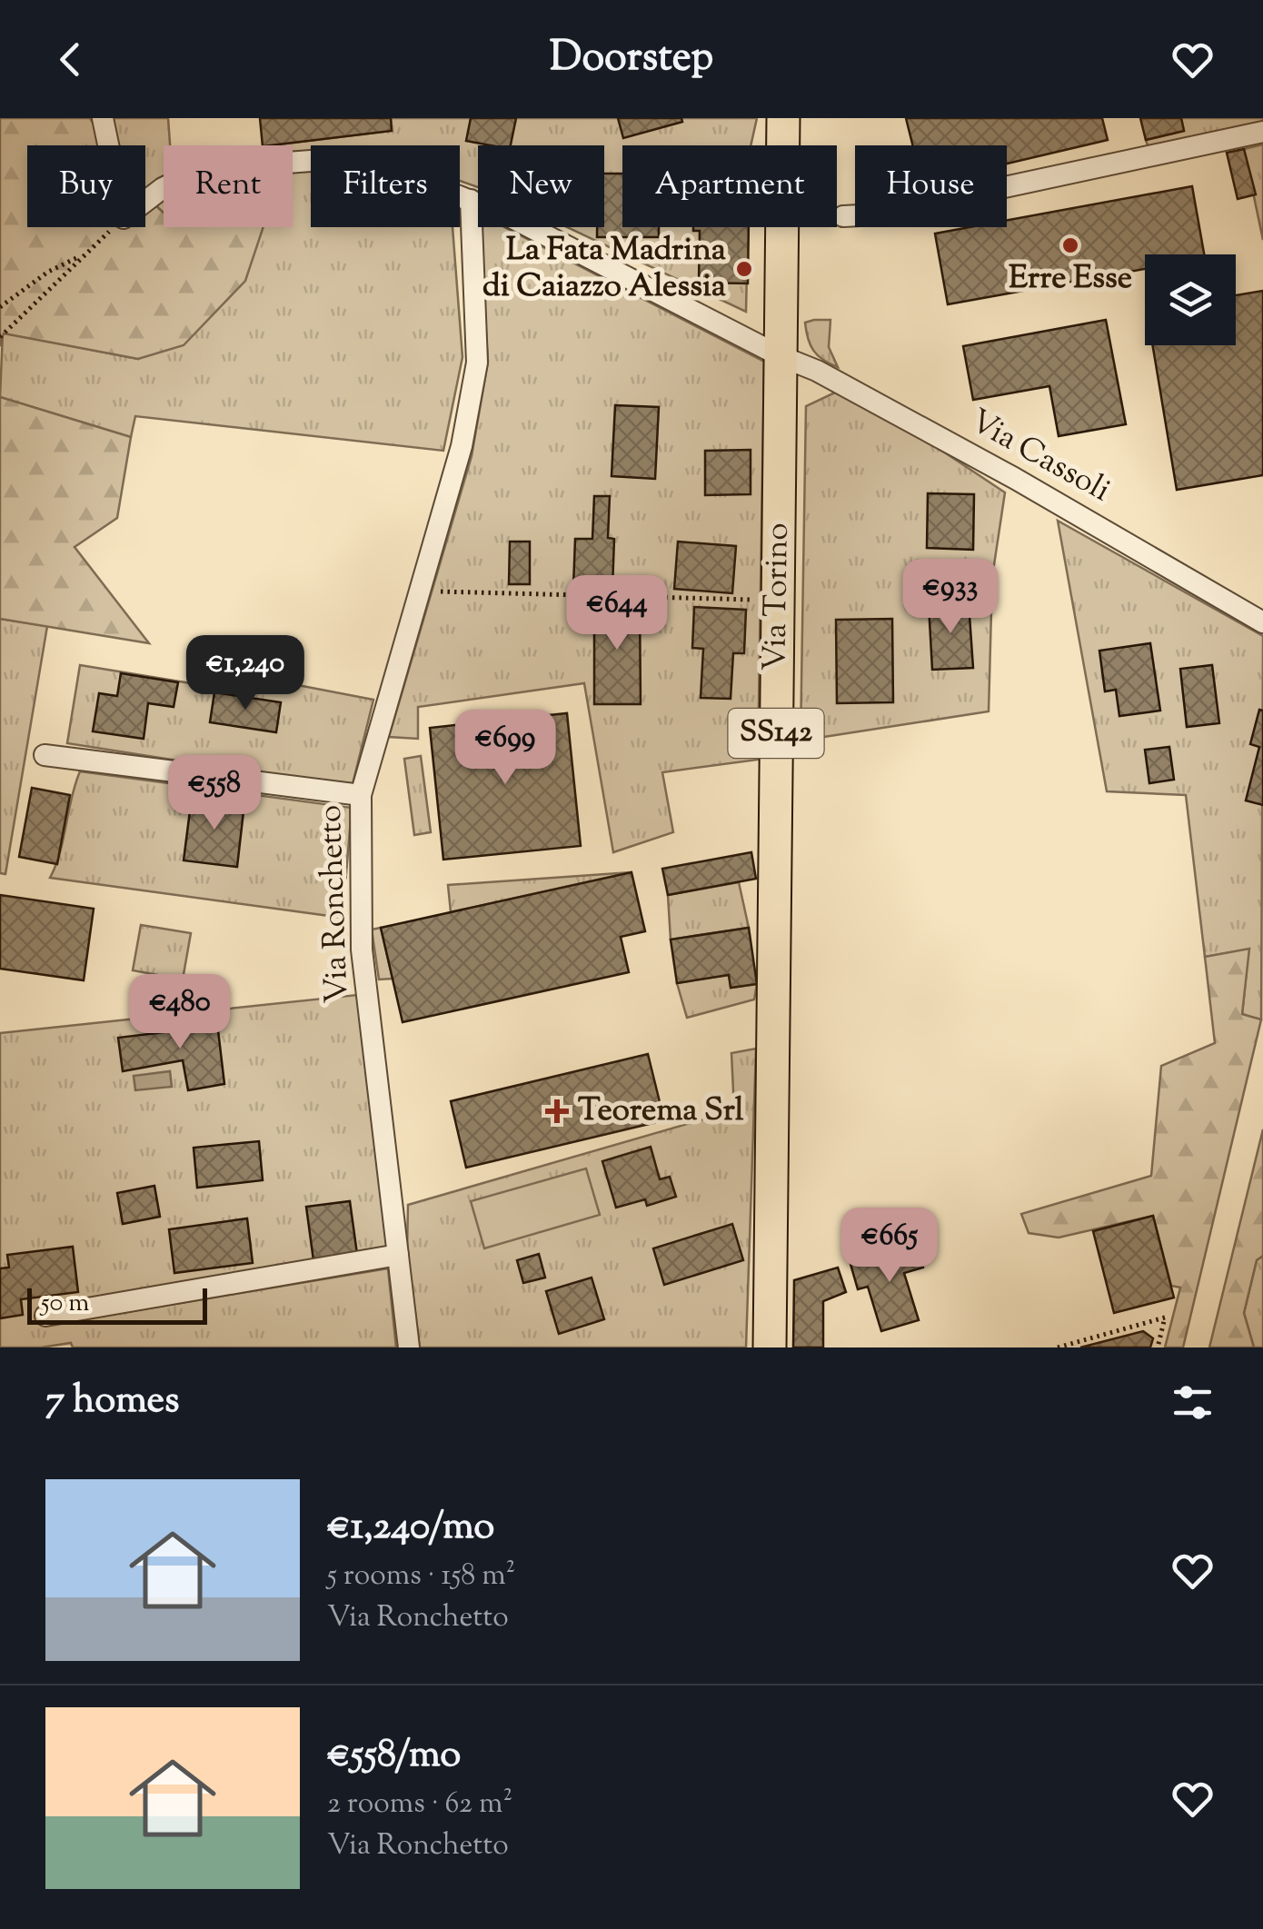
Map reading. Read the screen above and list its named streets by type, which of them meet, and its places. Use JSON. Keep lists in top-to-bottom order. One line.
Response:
{"streets":{"main road":["Via Torino","SS142"],"street":["Via Cassoli","Via Ronchetto"]},"crossings":[["Via Cassoli","Via Torino"],["Via Cassoli","Via Ronchetto"]],"places":{"other":["Erre Esse","La Fata Madrina di Caiazzo Alessia"],"health":["Teorema Srl"]},"scale_bar":"50 m","page":{"header":"Doorstep","chip":["Buy","Rent","Filters","New","Apartment","House"],"price":["€933","€644","€1,240","€699","€558","€480","€665"],"scale":"50 m","heading":"7 homes","list":[{"name":"€1,240/mo","note":"5 rooms · 158 m² · Via Ronchetto"},{"name":"€558/mo","note":"2 rooms · 62 m² · Via Ronchetto"}]}}
